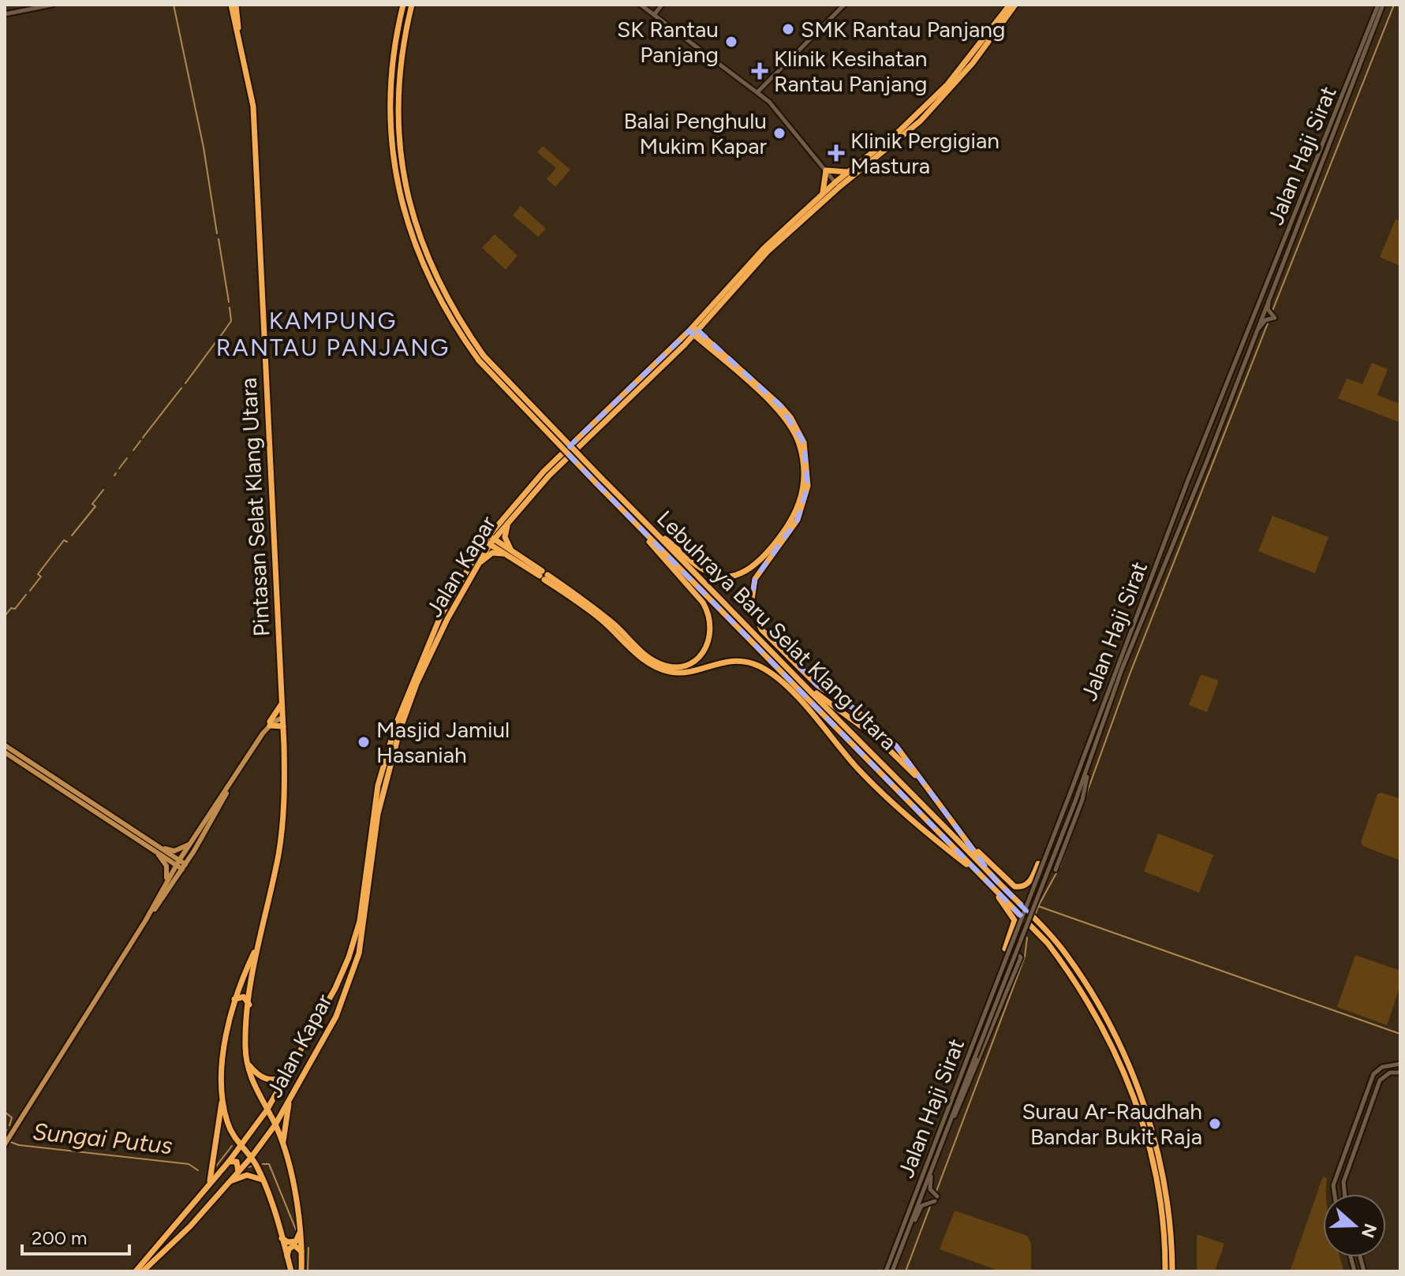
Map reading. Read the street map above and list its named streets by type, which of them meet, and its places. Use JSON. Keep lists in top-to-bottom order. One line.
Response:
{"streets":{"highway":["Pintasan Selat Klang Utara","Jalan Kapar","Lebuhraya Baru Selat Klang Utara"],"main road":["Jalan Haji Sirat"]},"crossings":[["Pintasan Selat Klang Utara","Jalan Kapar"]],"districts":["KAMPUNG RANTAU PANJANG"],"water":["Sungai Putus"],"places":{"other":["SMK Rantau Panjang","SK Rantau Panjang","Balai Penghulu Mukim Kapar","Masjid Jamiul Hasaniah","Surau Ar-Raudhah Bandar Bukit Raja"],"health":["Klinik Kesihatan Rantau Panjang","Klinik Pergigian Mastura"]},"scale_bar":"200 m","north":"right"}
